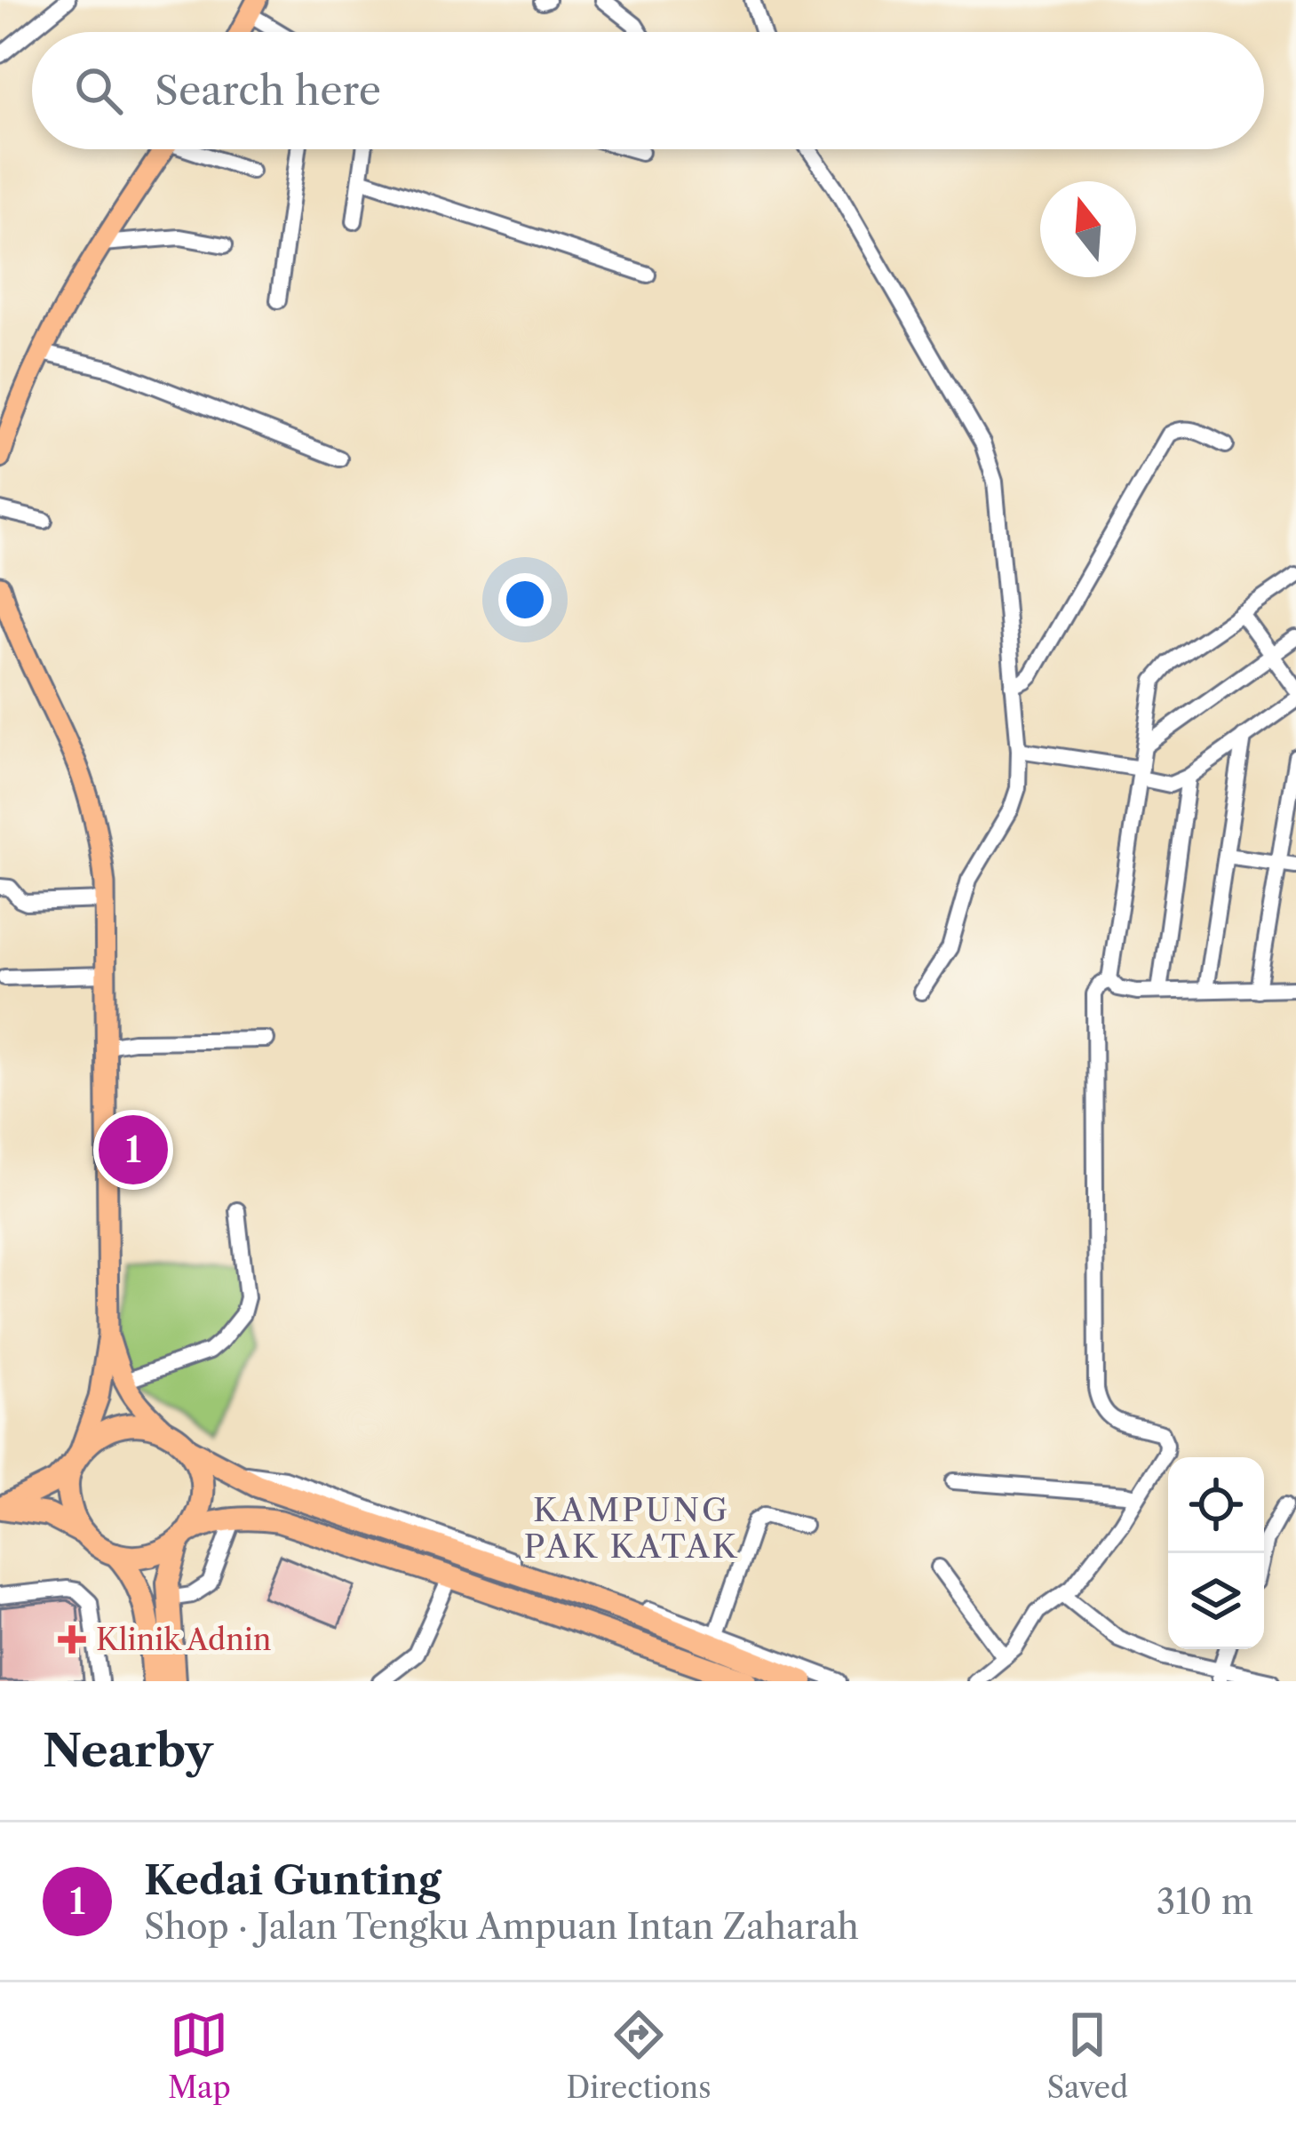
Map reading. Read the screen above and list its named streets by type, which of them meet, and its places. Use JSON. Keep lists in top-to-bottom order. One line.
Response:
{"districts":["KAMPUNG PAK KATAK"],"places":{"health":["Klinik Adnin"]},"north":"top","page":{"search":"Search here","pins":"1","heading":"Nearby","list":[{"mark":"1","name":"Kedai Gunting","note":"Shop · Jalan Tengku Ampuan Intan Zaharah","value":"310 m"}],"nav":["Map","Directions","Saved"]}}
